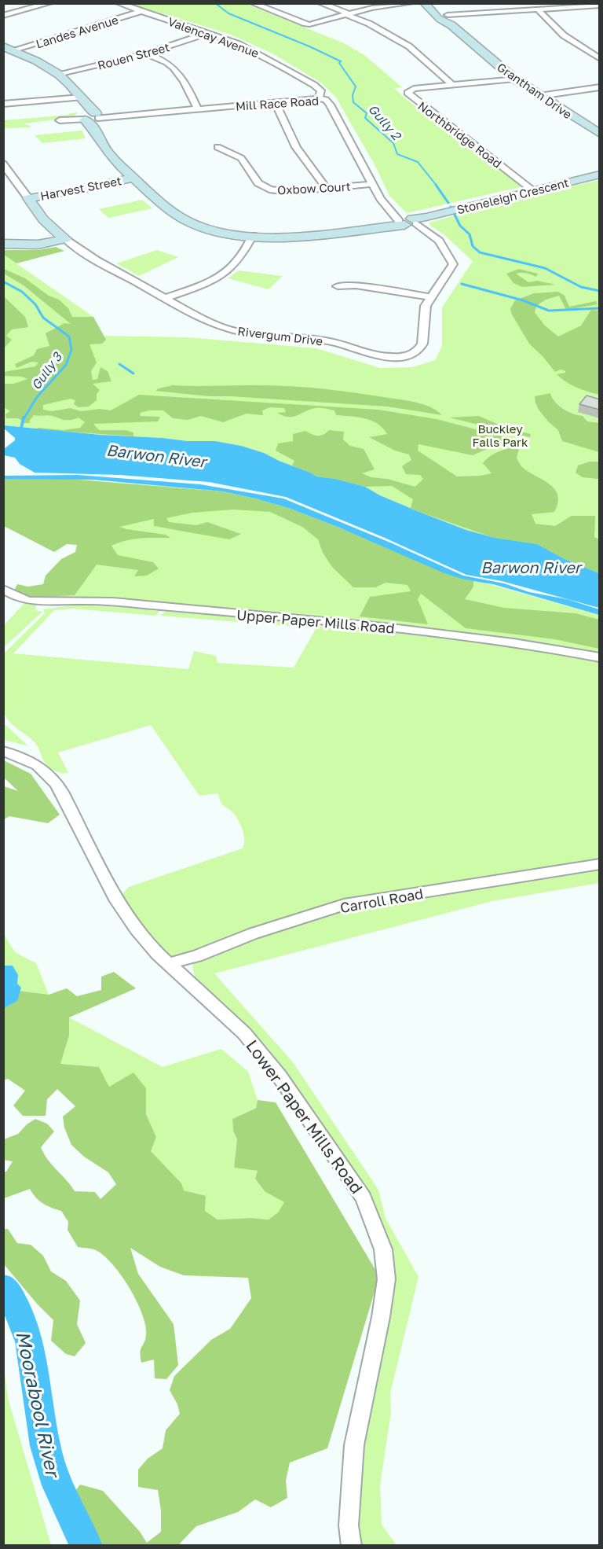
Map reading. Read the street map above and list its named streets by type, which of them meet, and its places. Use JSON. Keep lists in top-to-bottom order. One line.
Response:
{"streets":{"street":["Landes Avenue","Valencay Avenue","Rouen Street","Grantham Drive","Mill Race Road","Northbridge Road","Harvest Street","Oxbow Court","Stoneleigh Crescent","Rivergum Drive","Upper Paper Mills Road","Carroll Road","Lower Paper Mills Road"]},"crossings":[["Landes Avenue","Valencay Avenue"],["Landes Avenue","Stoneleigh Crescent"],["Valencay Avenue","Rouen Street"],["Valencay Avenue","Mill Race Road"],["Rouen Street","Stoneleigh Crescent"],["Grantham Drive","Northbridge Road"],["Mill Race Road","Oxbow Court"],["Mill Race Road","Stoneleigh Crescent"],["Mill Race Road","Rivergum Drive"],["Northbridge Road","Stoneleigh Crescent"],["Harvest Street","Stoneleigh Crescent"],["Harvest Street","Rivergum Drive"],["Stoneleigh Crescent","Rivergum Drive"],["Carroll Road","Lower Paper Mills Road"]],"water":["Gully 2","Gully 3","Barwon River","Moorabool River"],"parks":["Buckley Falls Park"]}
